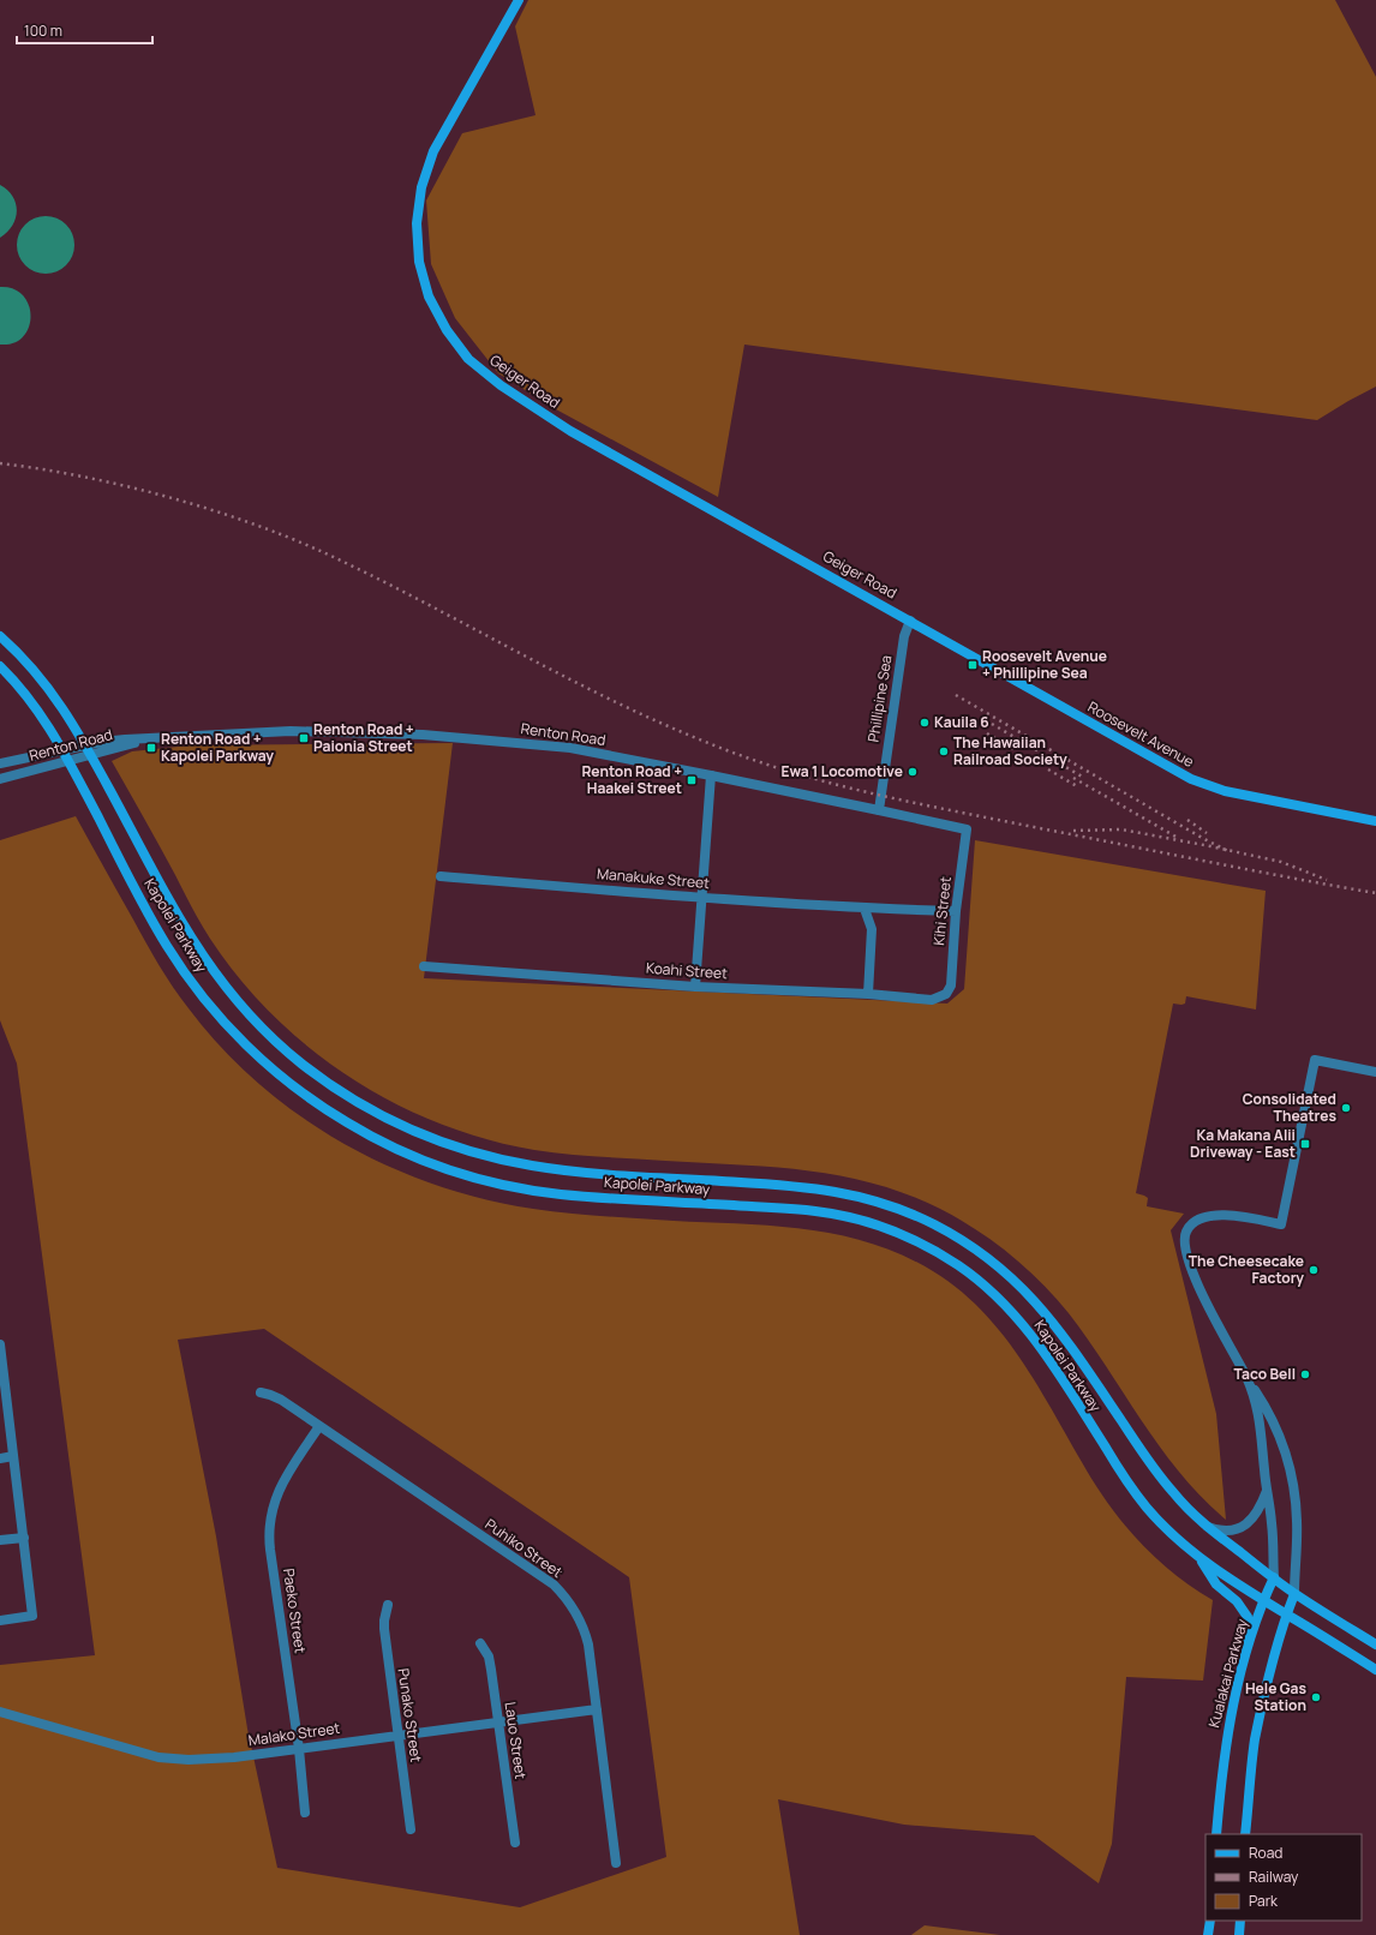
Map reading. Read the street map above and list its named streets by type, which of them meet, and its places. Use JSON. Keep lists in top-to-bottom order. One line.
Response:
{"streets":{"main road":["Geiger Road","Roosevelt Avenue","Kapolei Parkway","Kualakai Parkway"],"street":["Phillipine Sea","Renton Road","Manakuke Street","Kihi Street","Koahi Street","Puhiko Street","Paeko Street","Punako Street","Malako Street","Lauo Street"]},"crossings":[["Geiger Road","Phillipine Sea"],["Geiger Road","Roosevelt Avenue"],["Phillipine Sea","Renton Road"],["Phillipine Sea","Roosevelt Avenue"],["Renton Road","Kihi Street"],["Renton Road","Kapolei Parkway"],["Manakuke Street","Kihi Street"],["Kihi Street","Koahi Street"],["Kapolei Parkway","Kualakai Parkway"],["Puhiko Street","Paeko Street"],["Puhiko Street","Malako Street"],["Paeko Street","Malako Street"],["Punako Street","Malako Street"],["Malako Street","Lauo Street"]],"places":{"transit":["Roosevelt Avenue + Phillipine Sea","Renton Road + Paionia Street","Renton Road + Kapolei Parkway","Renton Road + Haakei Street","Ka Makana Alii Driveway - East"],"other":["Kauila 6","The Hawaiian Railroad Society","Ewa 1 Locomotive","Consolidated Theatres","The Cheesecake Factory","Taco Bell","Hele Gas Station"]},"legend":["Road","Railway","Park"],"scale_bar":"100 m"}
